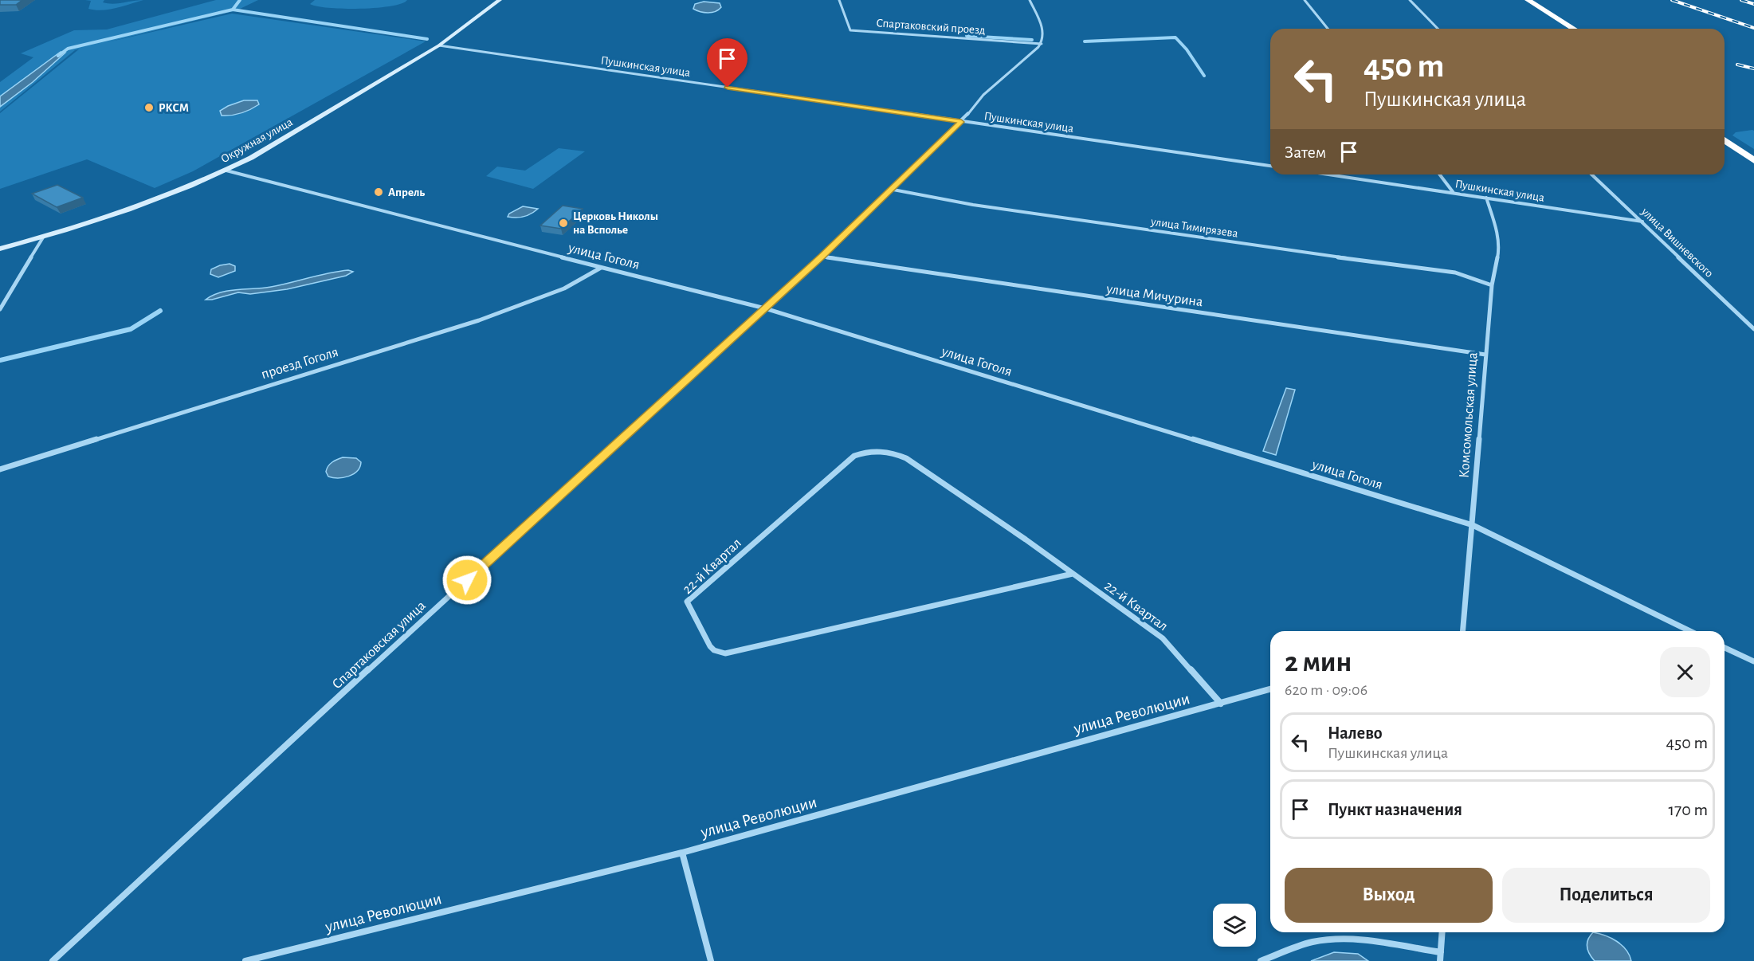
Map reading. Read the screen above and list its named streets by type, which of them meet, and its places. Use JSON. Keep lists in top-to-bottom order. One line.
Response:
{"streets":{"main road":["Окружная улица"],"street":["Спартаковский проезд","Пушкинская улица","улица Тимирязева","улица Вишневского","улица Гоголя","улица Мичурина","проезд Гоголя","Комсомольская улица","22-й Квартал","Спартаковская улица","улица Революции"]},"crossings":[["Спартаковский проезд","Спартаковская улица"],["Пушкинская улица","Окружная улица"],["Пушкинская улица","улица Вишневского"],["Пушкинская улица","Комсомольская улица"],["Пушкинская улица","Спартаковская улица"],["Окружная улица","улица Гоголя"],["улица Тимирязева","Комсомольская улица"],["улица Тимирязева","Спартаковская улица"],["улица Гоголя","проезд Гоголя"],["улица Гоголя","Комсомольская улица"],["улица Гоголя","Спартаковская улица"],["улица Мичурина","Комсомольская улица"],["улица Мичурина","Спартаковская улица"],["22-й Квартал","улица Революции"]],"places":["РКСМ","Апрель","Церковь Николы на Всполье"],"page":{"turn":["450 m","Пушкинская улица"],"then":"Затем","heading":["2 мин","620 m · 09:06"],"list":[{"name":"Налево","note":"Пушкинская улица","value":"450 m"},{"name":"Пункт назначения","value":"170 m"}],"buttons":["Выход","Поделиться"]}}
